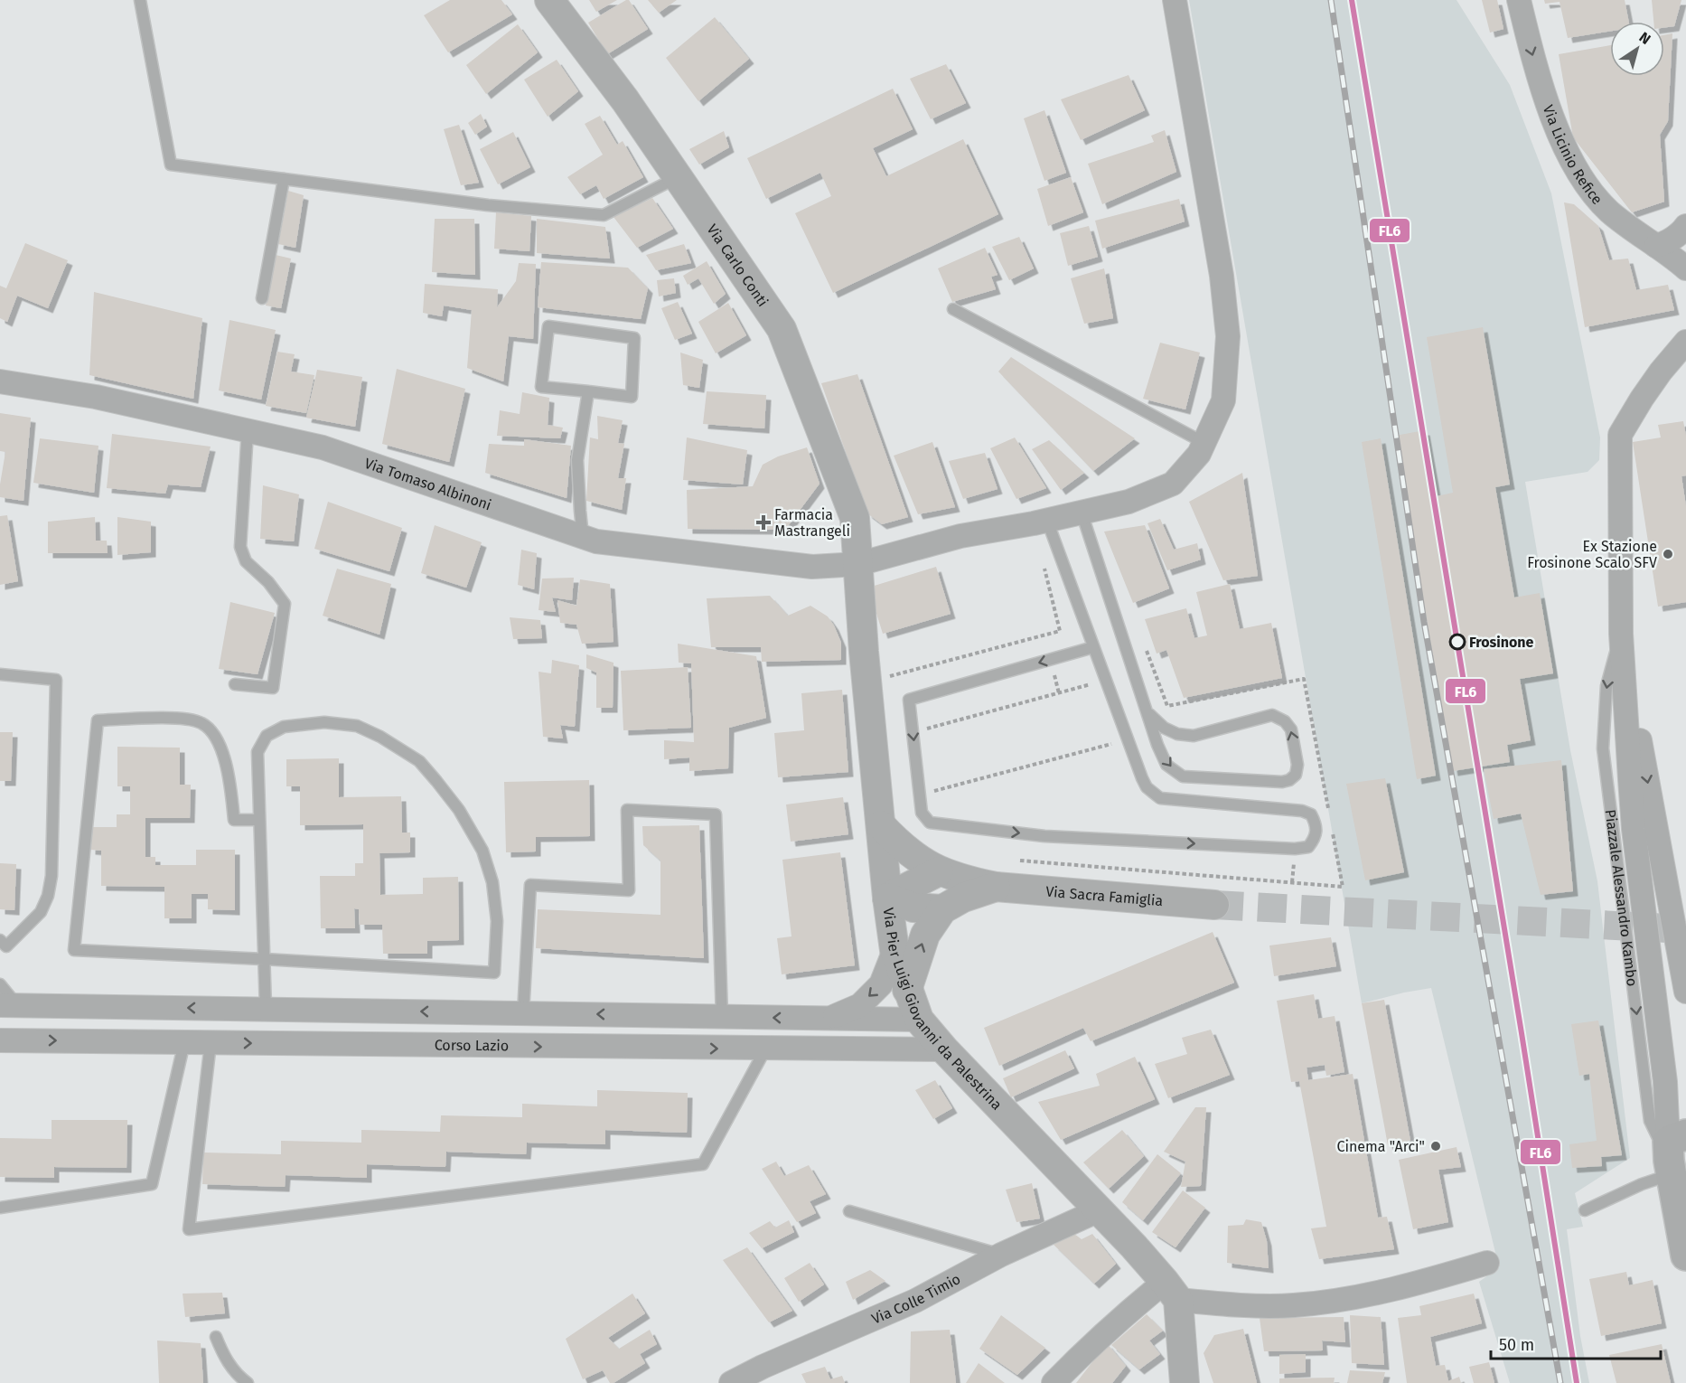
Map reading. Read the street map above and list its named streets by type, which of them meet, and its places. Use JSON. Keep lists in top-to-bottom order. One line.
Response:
{"streets":{"street":["Via Licinio Refice","Via Carlo Conti","Via Tomaso Albinoni","Via Sacra Famiglia","Piazzale Alessandro Kambo","Via Pier Luigi Giovanni da Palestrina","Corso Lazio","Via Colle Timio"]},"crossings":[["Via Carlo Conti","Via Tomaso Albinoni"],["Via Carlo Conti","Via Pier Luigi Giovanni da Palestrina"],["Via Tomaso Albinoni","Via Pier Luigi Giovanni da Palestrina"],["Via Sacra Famiglia","Via Pier Luigi Giovanni da Palestrina"],["Via Pier Luigi Giovanni da Palestrina","Corso Lazio"],["Via Pier Luigi Giovanni da Palestrina","Via Colle Timio"]],"one_way":["Via Licinio Refice"],"places":{"health":["Farmacia Mastrangeli"],"other":["Ex Stazione Frosinone Scalo SFV","Frosinone","Cinema \"Arci\""]},"lines":["transit line FL6"],"scale_bar":"50 m","north":"top right"}
